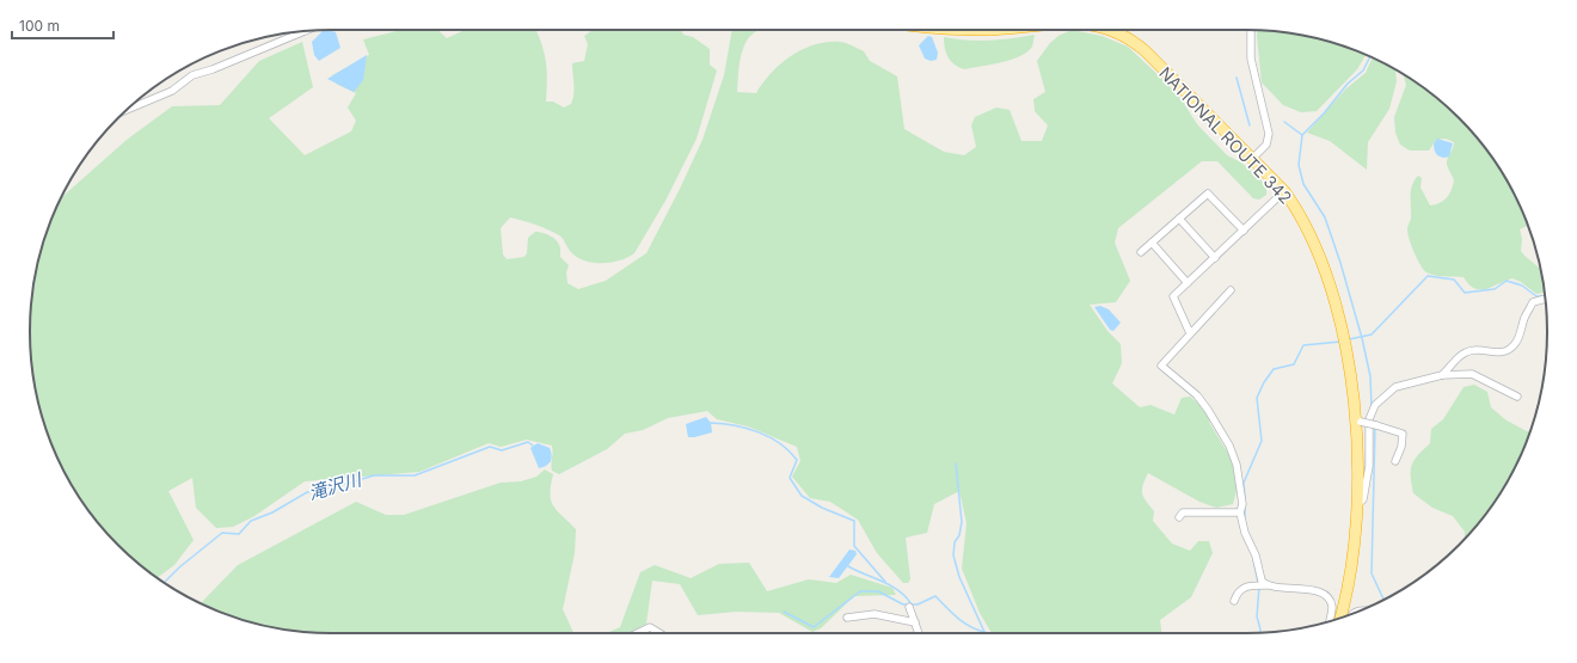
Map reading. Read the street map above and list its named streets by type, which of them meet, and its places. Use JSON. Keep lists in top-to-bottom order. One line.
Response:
{"streets":{"highway":["NATIONAL ROUTE 342"]},"water":["滝沢川"],"scale_bar":"100 m"}
